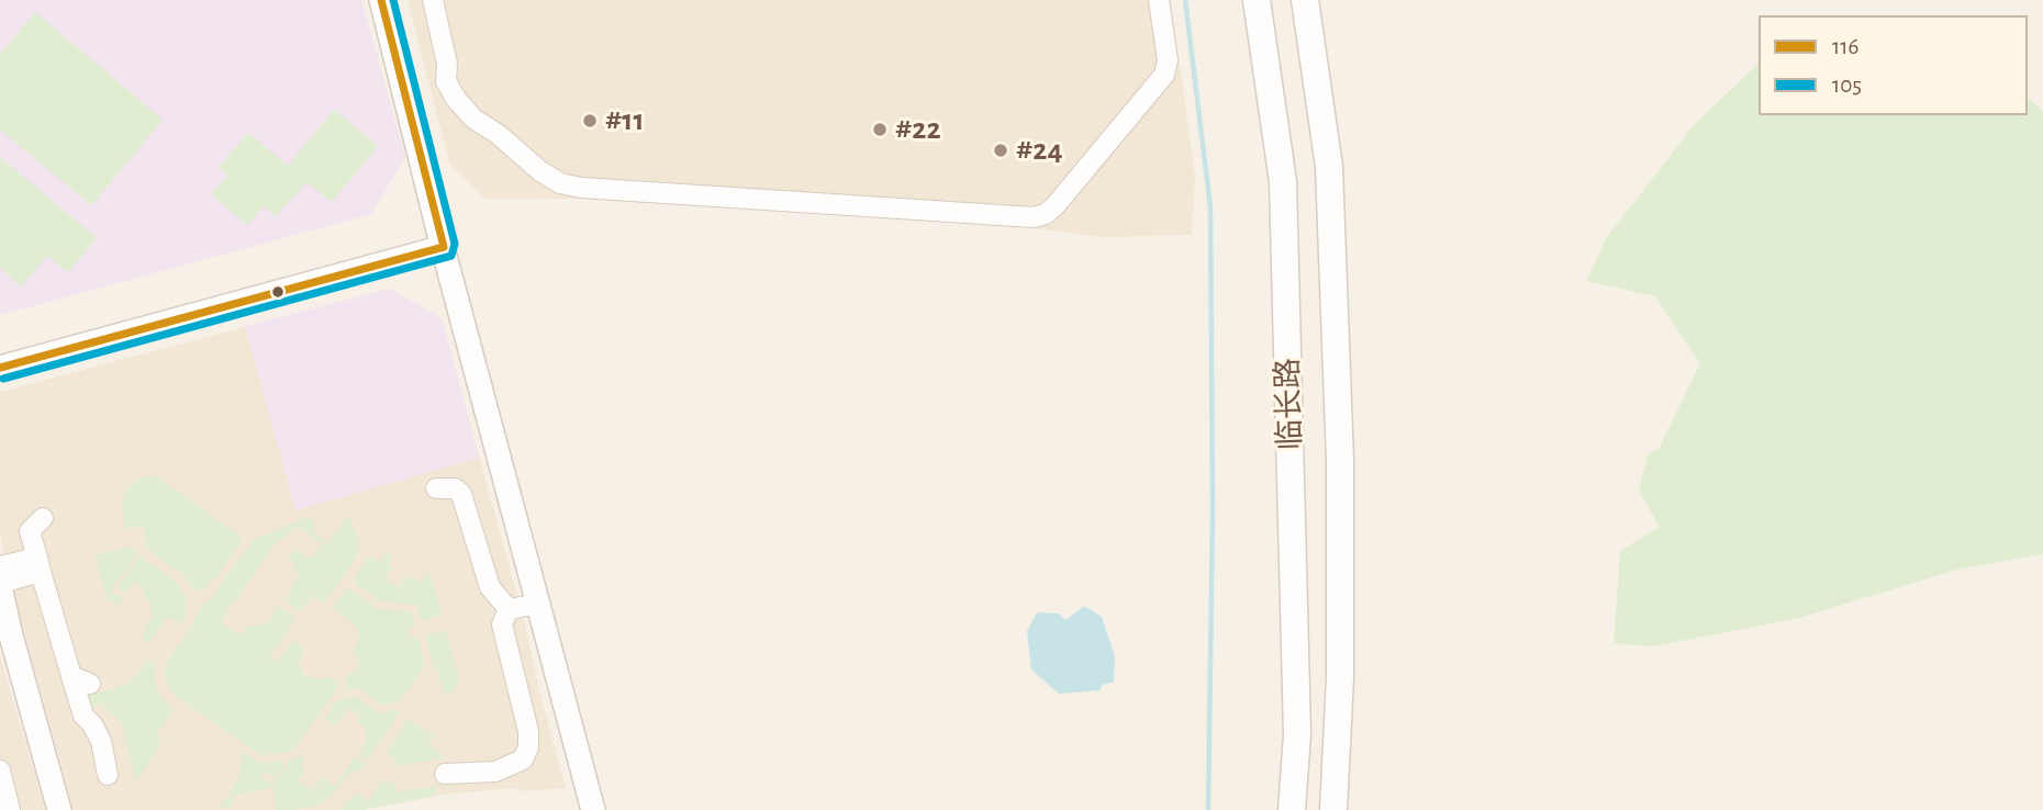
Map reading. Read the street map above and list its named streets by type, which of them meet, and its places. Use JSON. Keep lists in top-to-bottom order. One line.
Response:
{"streets":{"main road":["临长路"]},"places":["#11","#22","#24"],"lines":["transit line 116","transit line 105"],"legend":["116","105"]}
